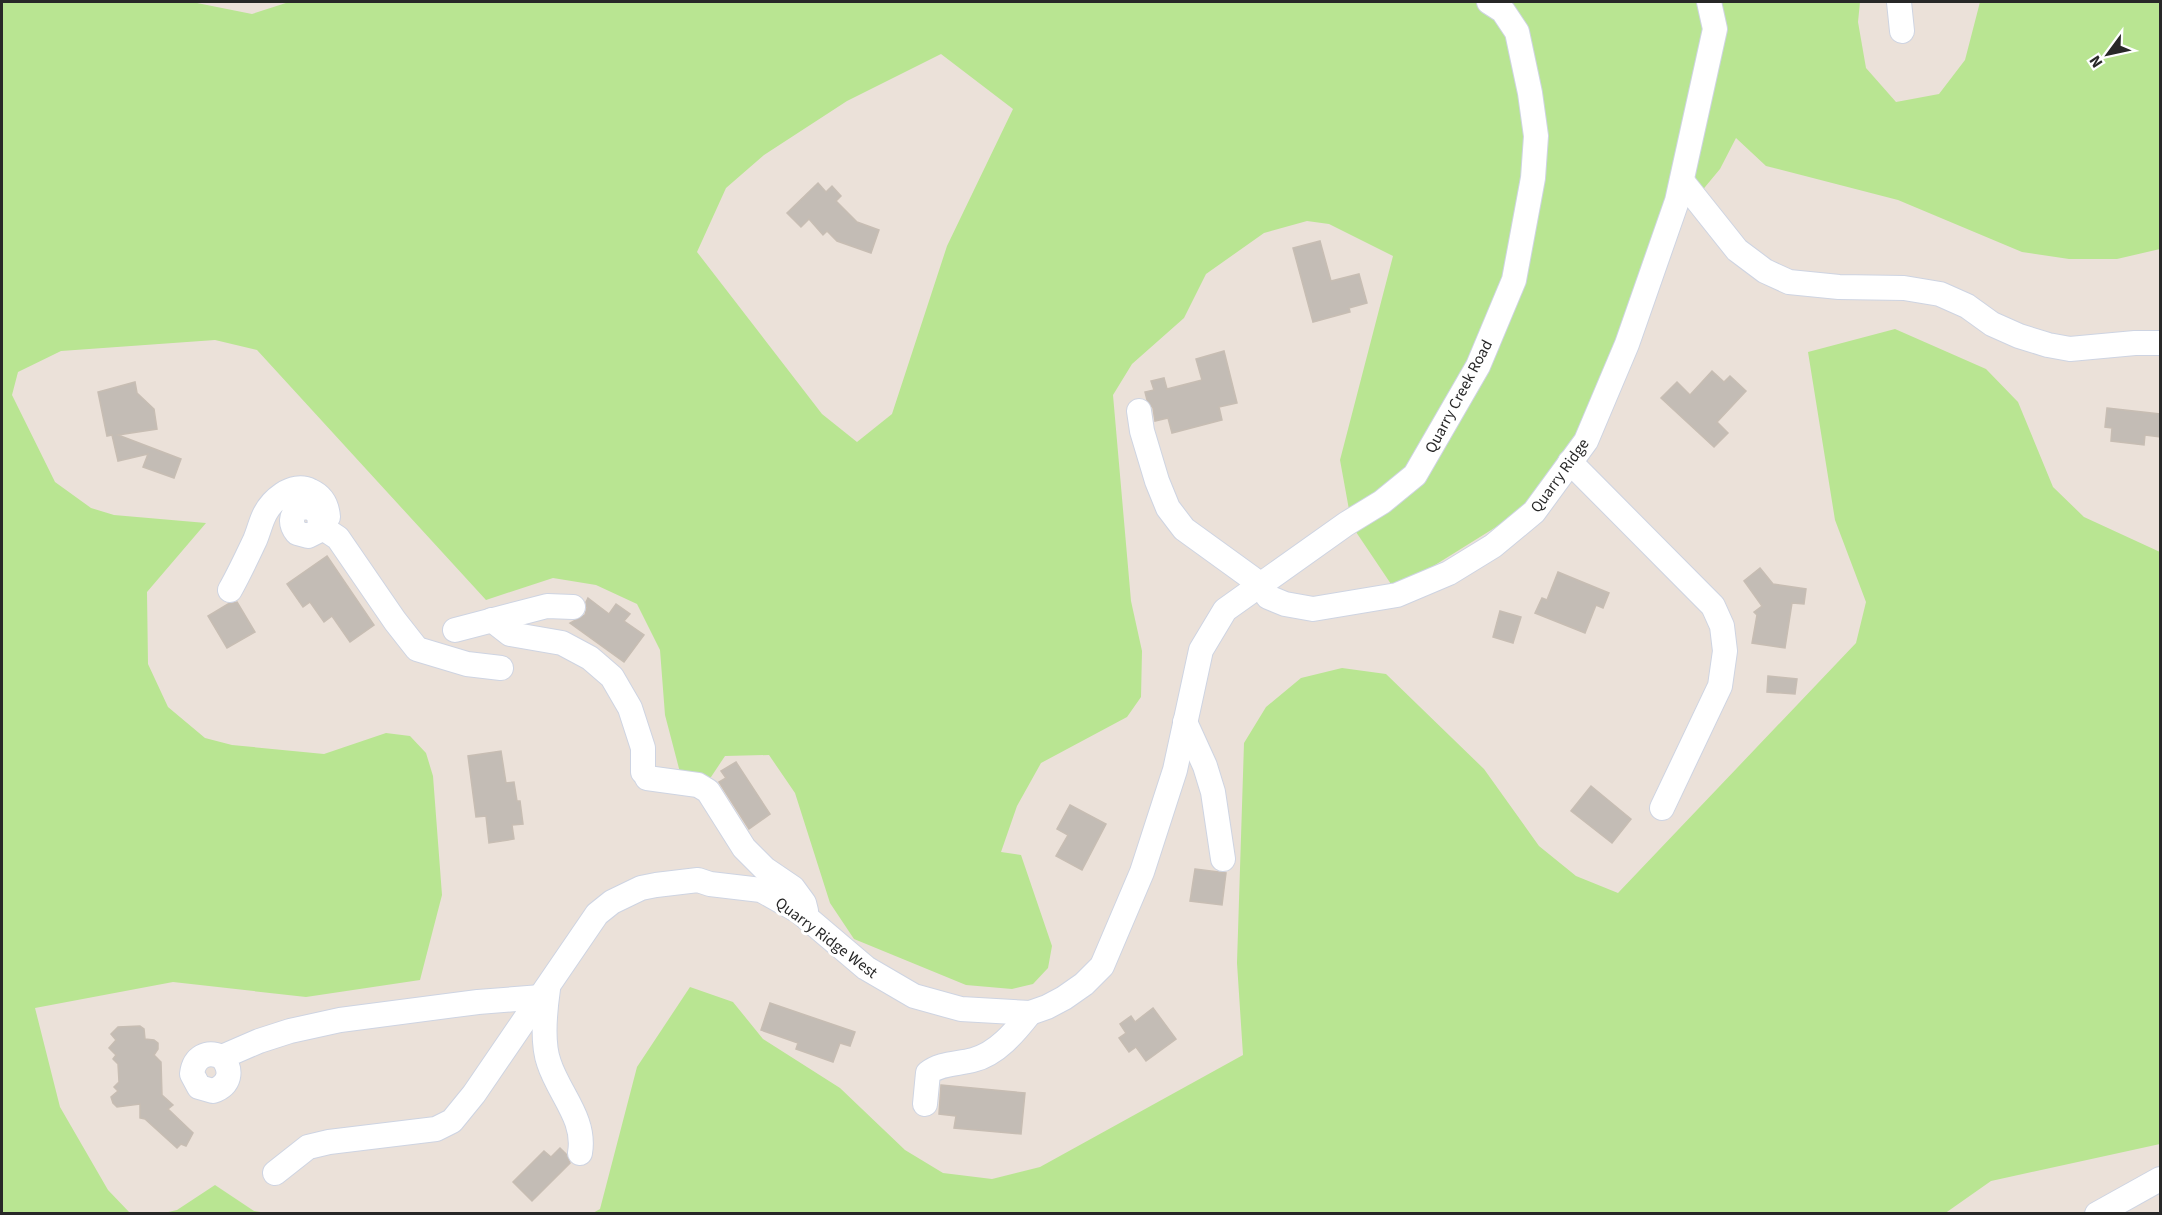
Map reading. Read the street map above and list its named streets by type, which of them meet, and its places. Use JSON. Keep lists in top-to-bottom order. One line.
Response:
{"streets":{"street":["Quarry Creek Road","Quarry Ridge","Quarry Ridge West"]},"crossings":[["Quarry Creek Road","Quarry Ridge"],["Quarry Creek Road","Quarry Ridge West"],["Quarry Ridge","Quarry Ridge West"]],"north":"bottom left"}
